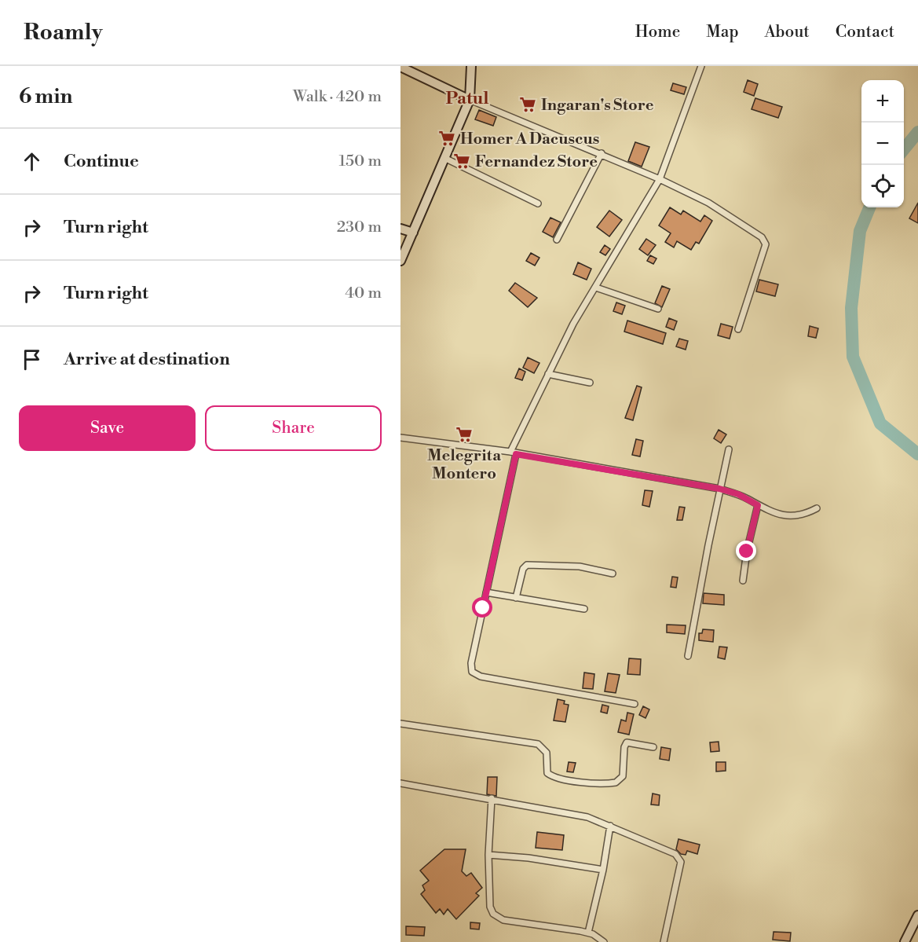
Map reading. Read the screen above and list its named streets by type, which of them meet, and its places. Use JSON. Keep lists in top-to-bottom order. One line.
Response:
{"districts":["Patul"],"places":{"supermarket":["Ingaran's Store","Homer A Dacuscus","Fernandez Store","Melegrita Montero"]},"page":{"header":"Roamly","nav":["Home","Map","About","Contact"],"heading":["6 min","Walk · 420 m"],"map_buttons":["+","−"],"list":[["Continue","150 m"],["Turn right","230 m"],["Turn right","40 m"],"Arrive at destination"],"buttons":["Save","Share"]}}
